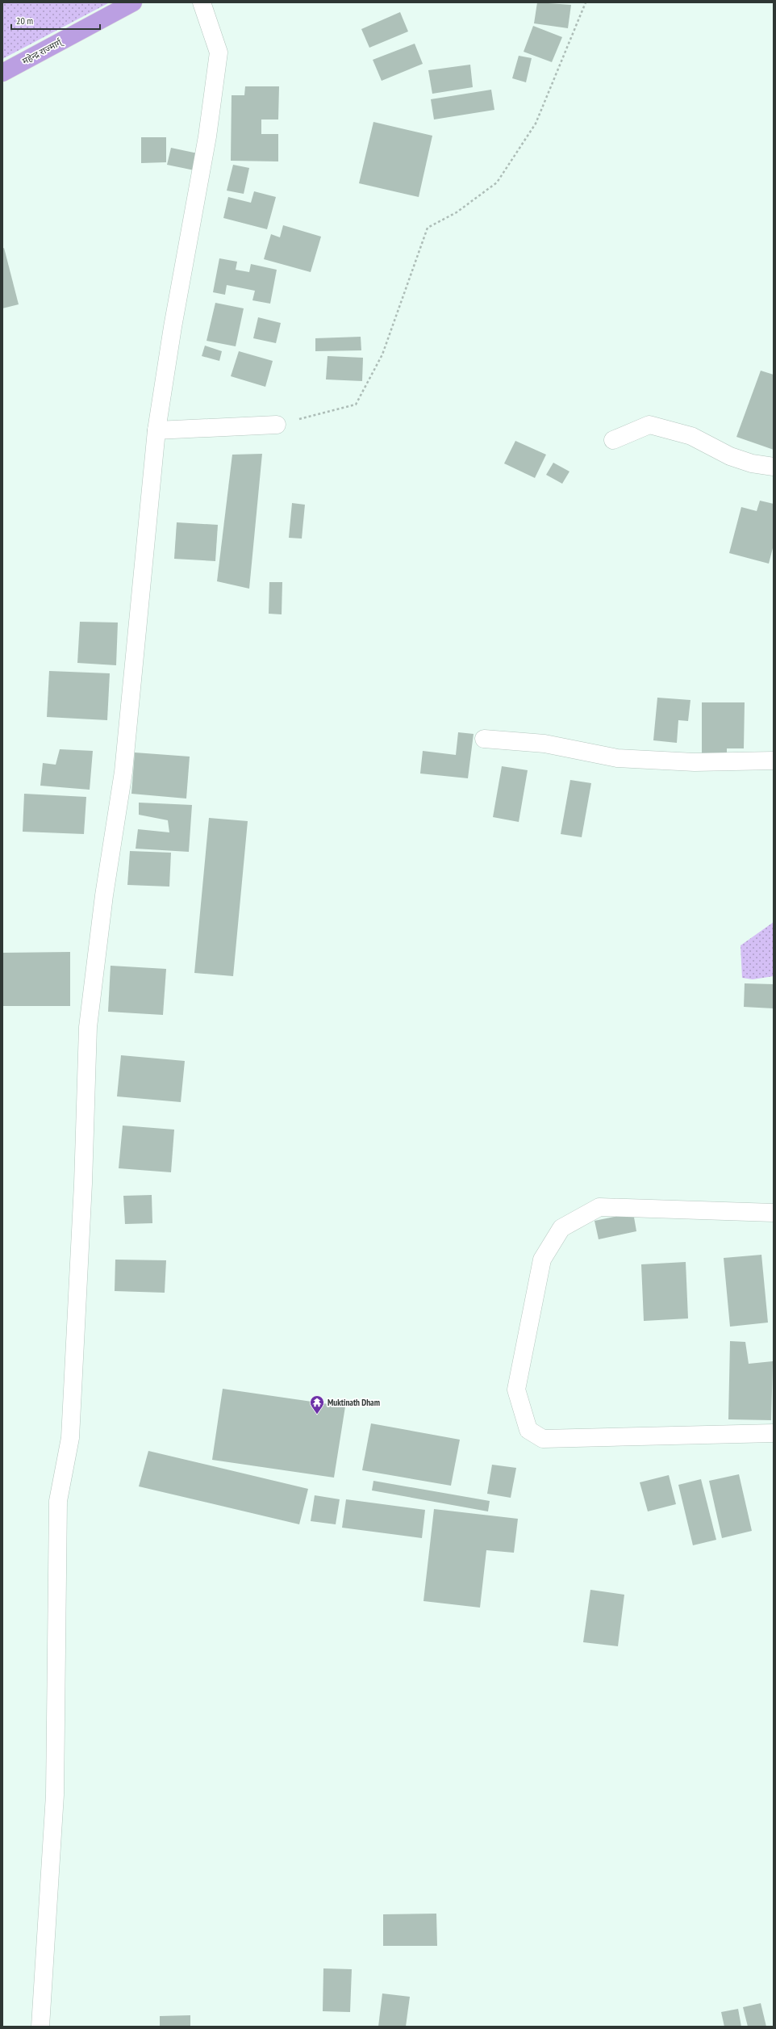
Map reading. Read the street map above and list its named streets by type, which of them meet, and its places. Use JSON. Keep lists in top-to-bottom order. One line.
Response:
{"streets":{"highway":["महेन्द्र राज्मार्ग्"]},"places":{"temple":["Muktinath Dham"]},"scale_bar":"20 m"}
